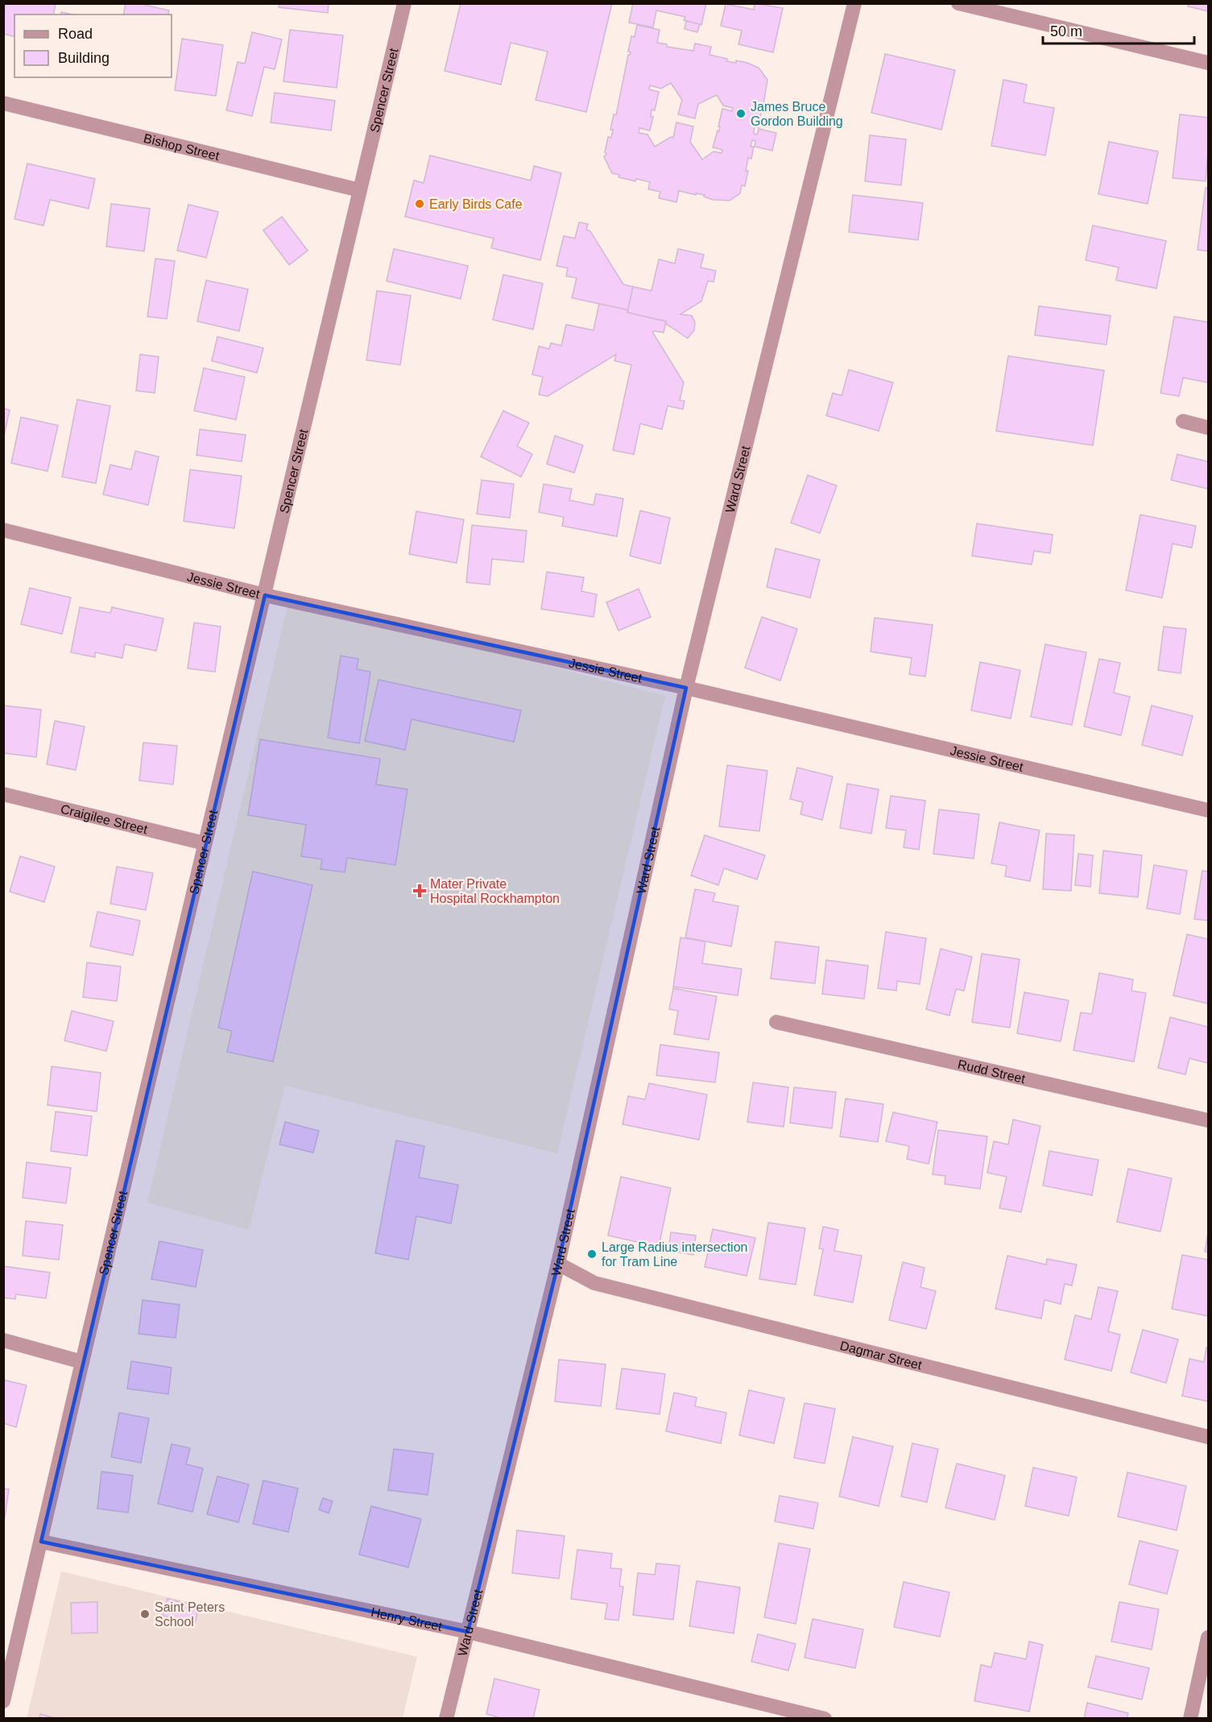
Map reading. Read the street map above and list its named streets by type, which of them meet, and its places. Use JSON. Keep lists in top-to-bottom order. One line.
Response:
{"streets":{"street":["Spencer Street","Bishop Street","Ward Street","Jessie Street","Craigilee Street","Rudd Street","Dagmar Street","Henry Street"]},"crossings":[["Spencer Street","Bishop Street"],["Spencer Street","Jessie Street"],["Spencer Street","Craigilee Street"],["Spencer Street","Henry Street"],["Ward Street","Jessie Street"],["Ward Street","Dagmar Street"],["Ward Street","Henry Street"]],"places":{"other":["James Bruce Gordon Building","Early Birds Cafe","Large Radius intersection for Tram Line","Saint Peters School"],"health":["Mater Private Hospital Rockhampton"]},"legend":["Road","Building"],"scale_bar":"50 m"}
